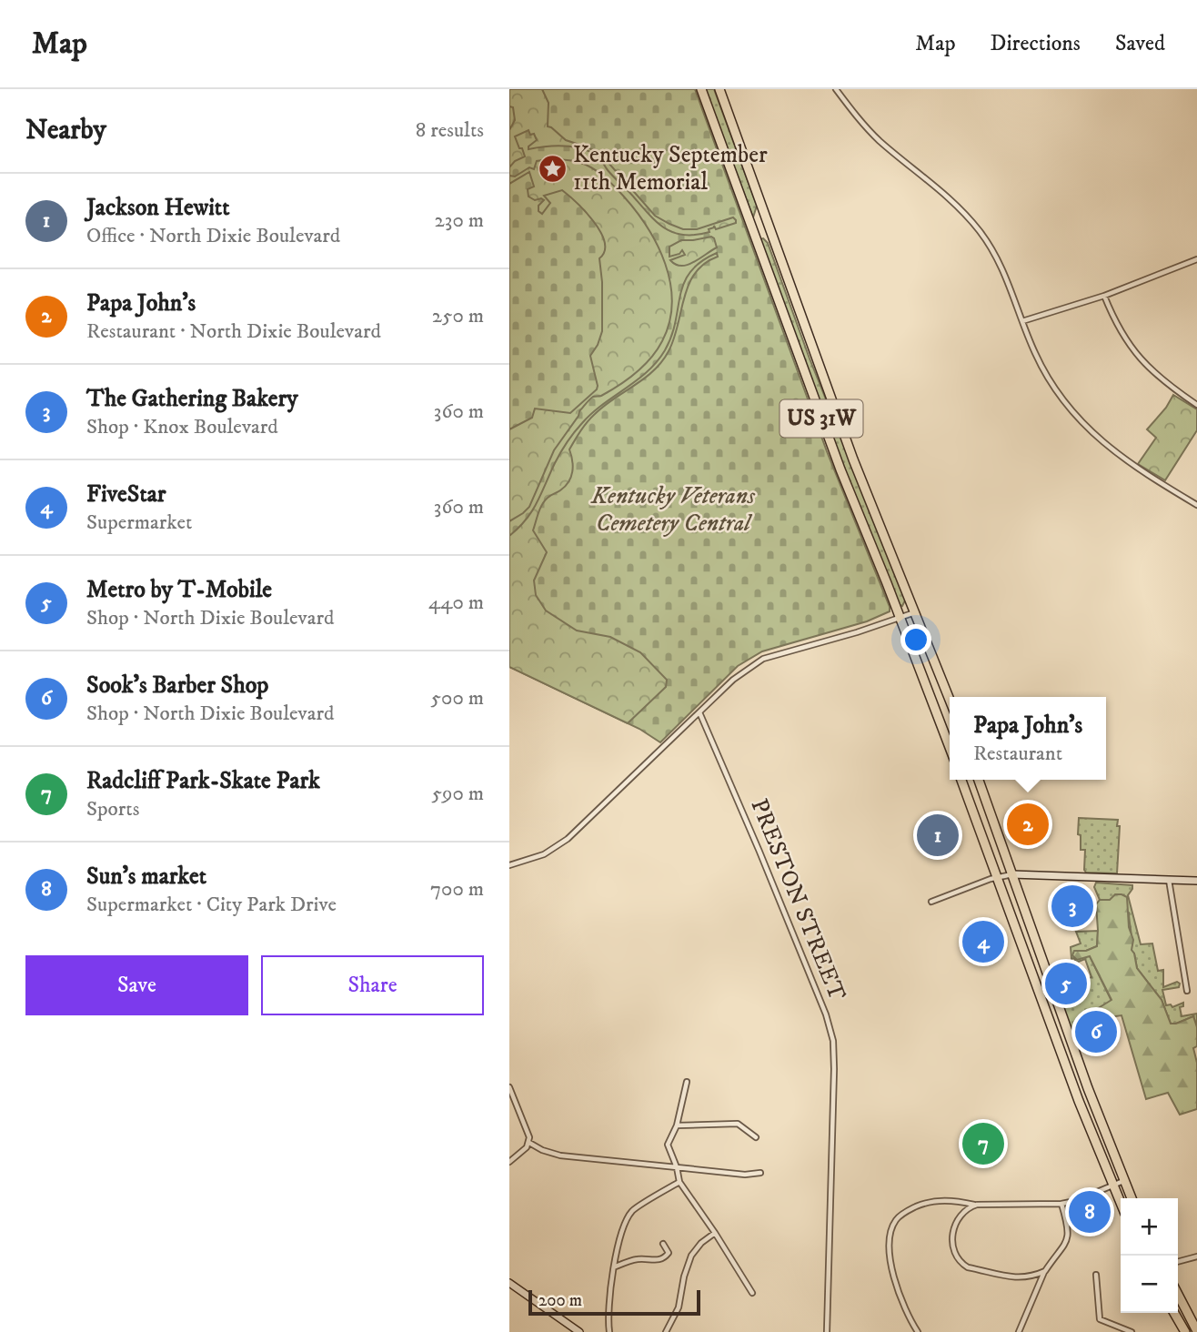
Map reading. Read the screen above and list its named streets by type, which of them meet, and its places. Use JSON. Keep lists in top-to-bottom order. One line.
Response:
{"streets":{"highway":["US 31W"],"street":["PRESTON STREET"]},"parks":["Kentucky Veterans Cemetery Central"],"places":{"place":["Kentucky September 11th Memorial"]},"scale_bar":"200 m","page":{"header":"Map","nav":["Map","Directions","Saved"],"heading":["Nearby","8 results"],"list":[{"mark":"1","name":"Jackson Hewitt","note":"Office · North Dixie Boulevard","value":"230 m"},{"mark":"2","name":"Papa John's","note":"Restaurant · North Dixie Boulevard","value":"250 m"},{"mark":"3","name":"The Gathering Bakery","note":"Shop · Knox Boulevard","value":"360 m"},{"mark":"4","name":"FiveStar","note":"Supermarket","value":"360 m"},{"mark":"5","name":"Metro by T-Mobile","note":"Shop · North Dixie Boulevard","value":"440 m"},{"mark":"6","name":"Sook's Barber Shop","note":"Shop · North Dixie Boulevard","value":"500 m"},{"mark":"7","name":"Radcliff Park-Skate Park","note":"Sports","value":"590 m"},{"mark":"8","name":"Sun’s market","note":"Supermarket · City Park Drive","value":"700 m"}],"popup":["Papa John's","Restaurant"],"pins":["2","1","3","4","5","6","7","8"],"buttons":["Save","Share"],"map_buttons":["+","−"],"scale":"200 m"}}
